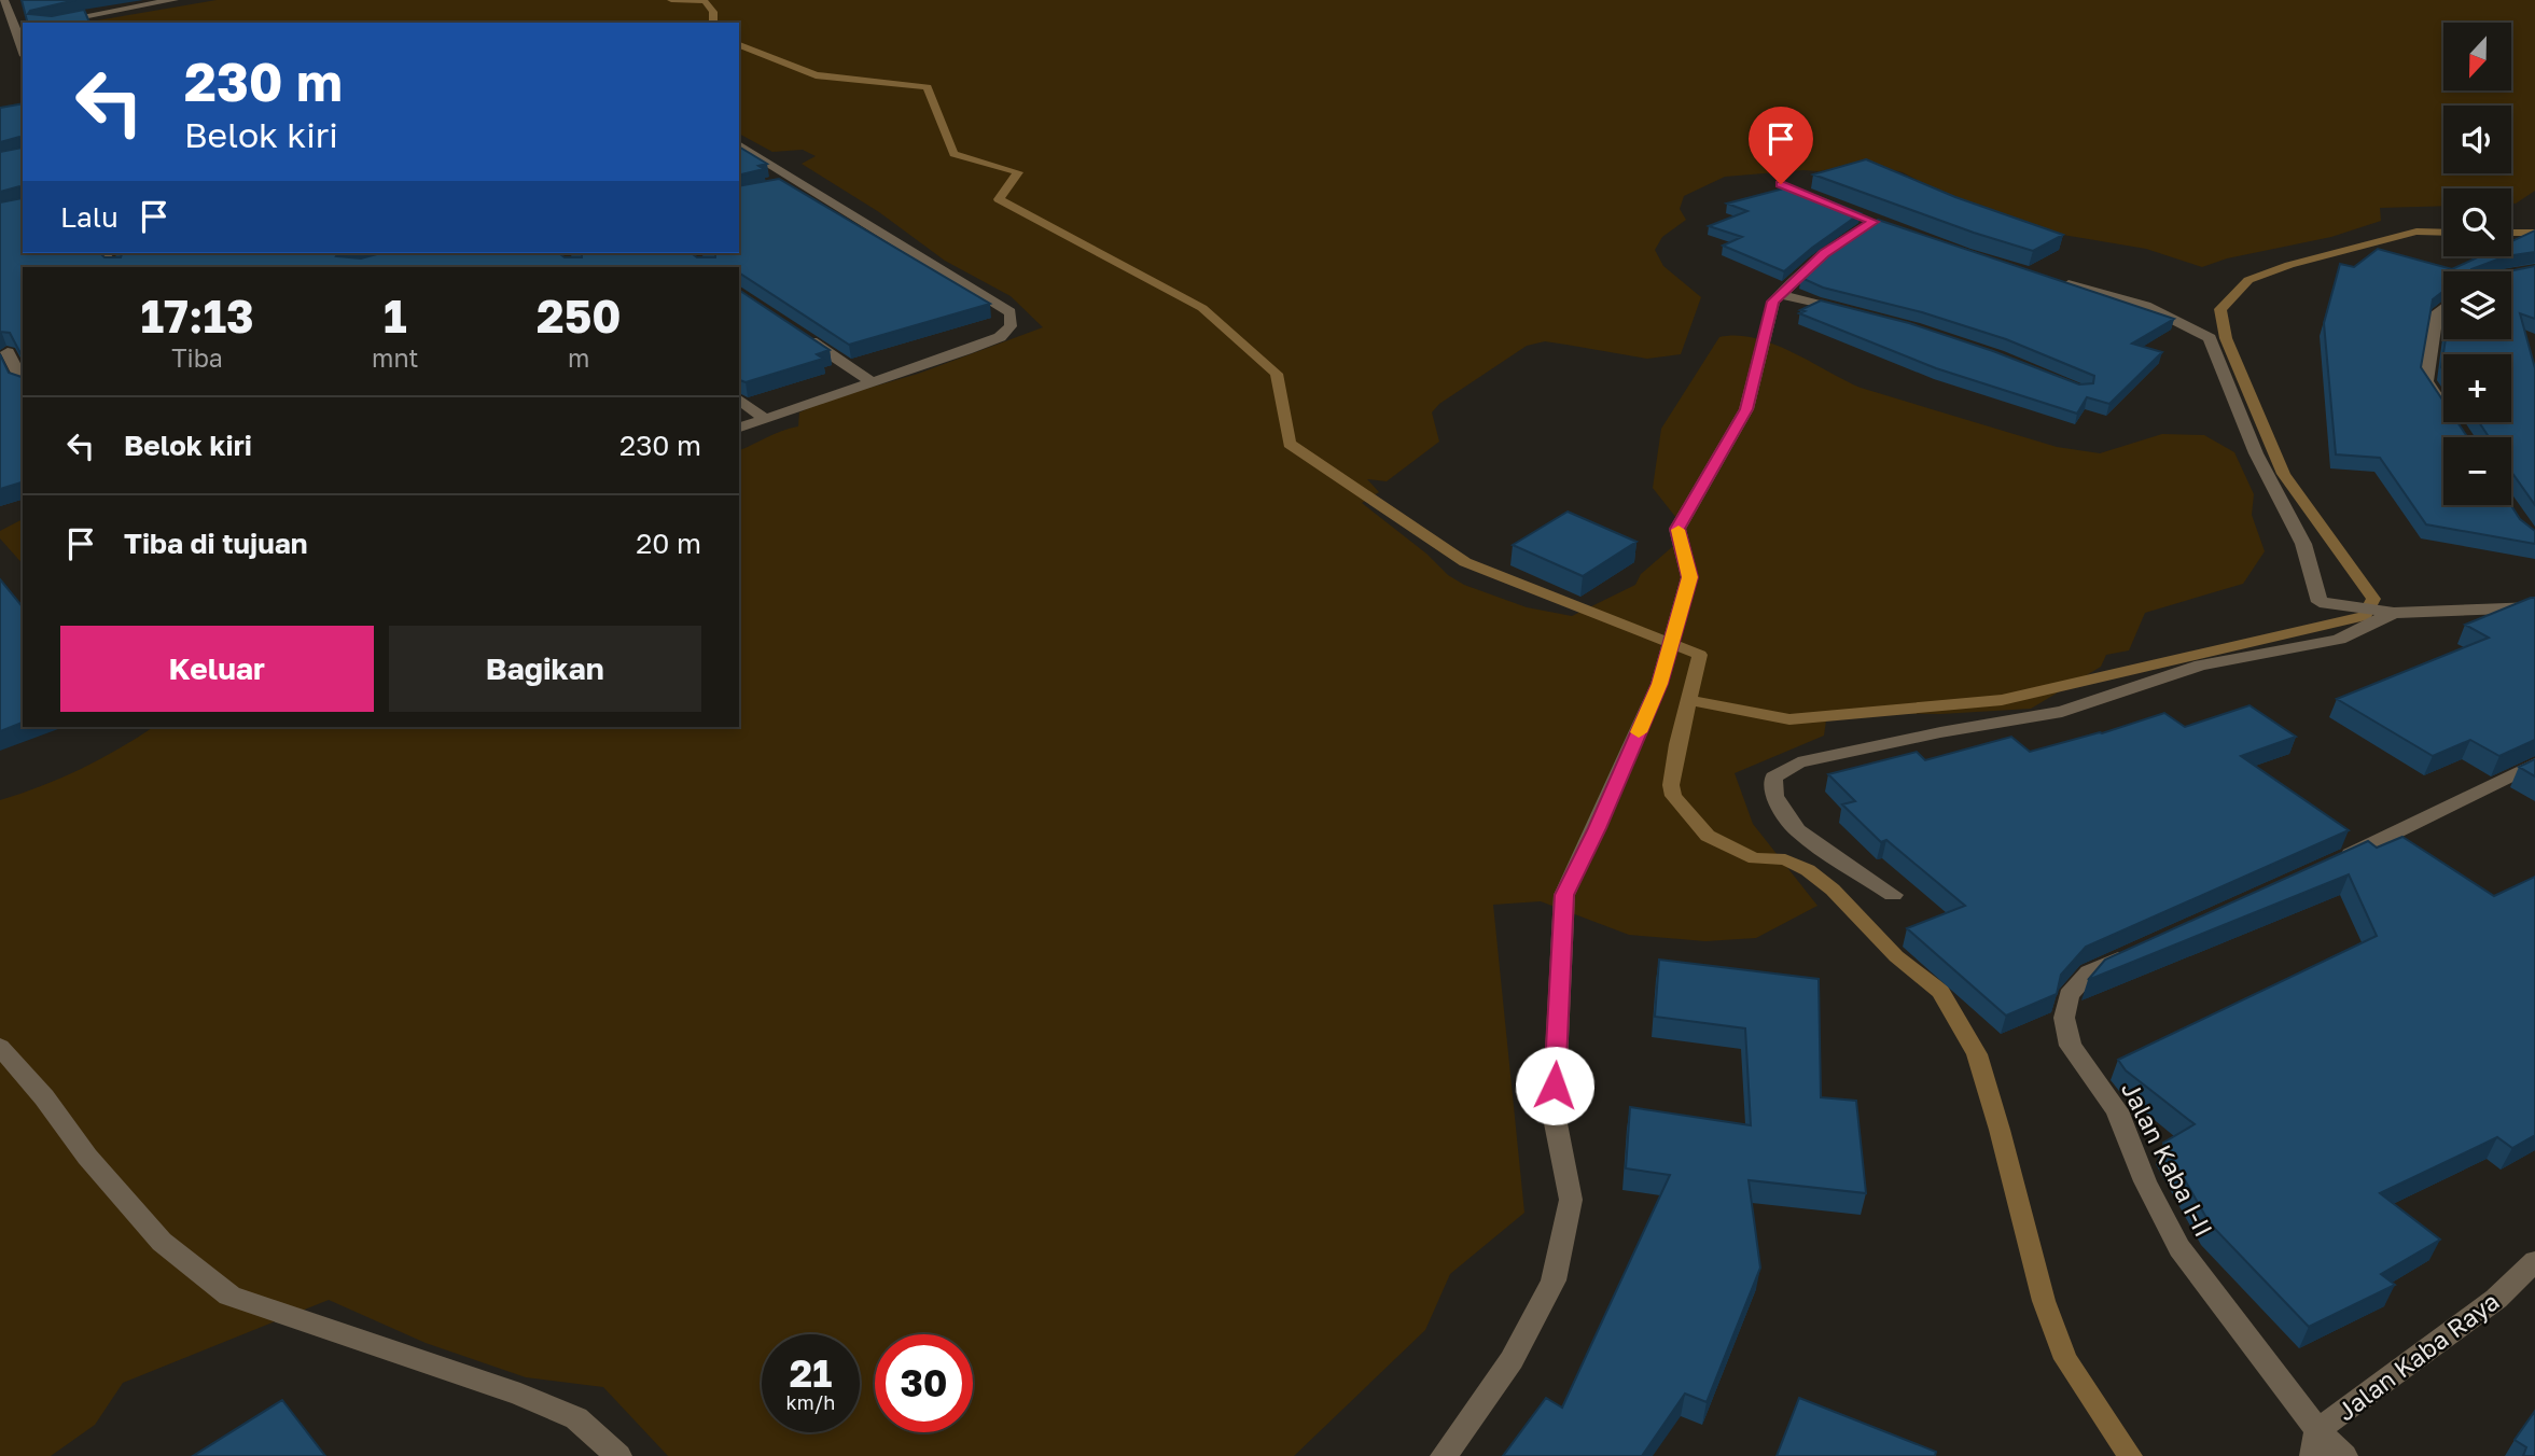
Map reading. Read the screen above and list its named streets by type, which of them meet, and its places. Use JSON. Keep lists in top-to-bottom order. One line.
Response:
{"streets":{"street":["Jalan Kaba I-II","Jalan Kaba Raya"]},"crossings":[["Jalan Kaba I-II","Jalan Kaba Raya"]],"north":"bottom","page":{"map_buttons":["+","−"],"turn":["230 m","Belok kiri"],"then":"Lalu","eta":["17:13","Tiba","1","mnt","250","m"],"list":[{"name":"Belok kiri","value":"230 m"},{"name":"Tiba di tujuan","value":"20 m"}],"buttons":["Keluar","Bagikan"],"speed":"21 km/h","limit":"30"}}
